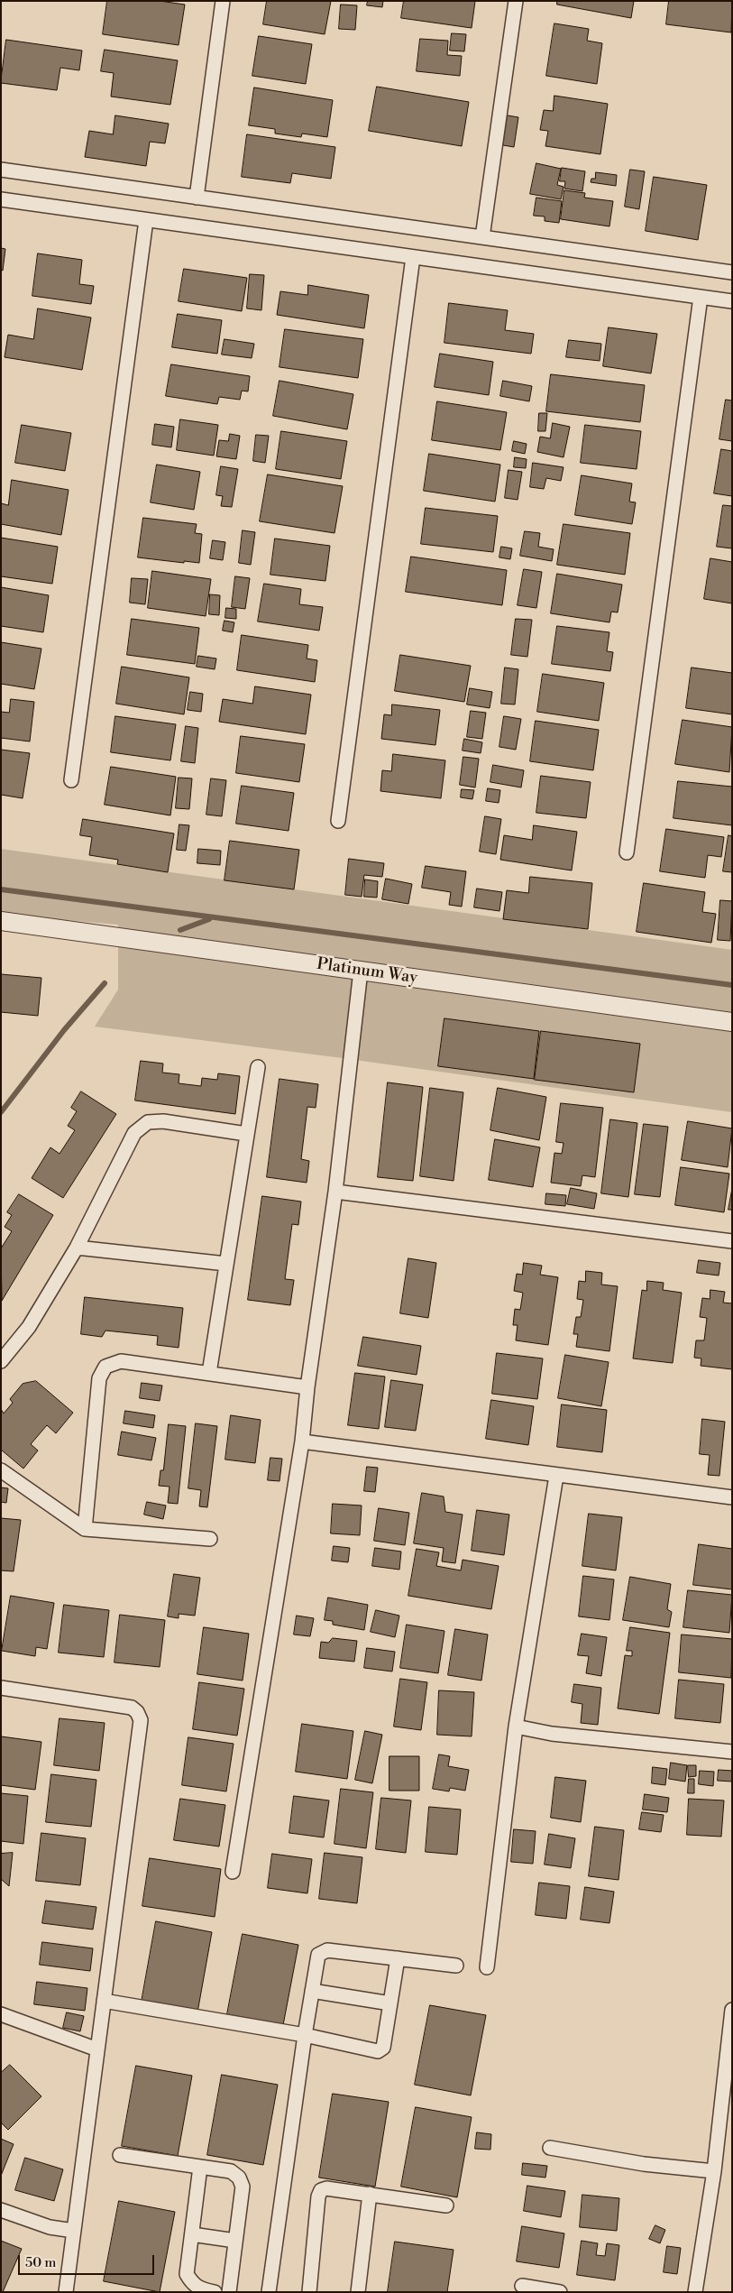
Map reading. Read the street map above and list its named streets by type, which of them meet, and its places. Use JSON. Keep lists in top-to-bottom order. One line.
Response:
{"streets":{"street":["Platinum Way"]},"scale_bar":"50 m"}
